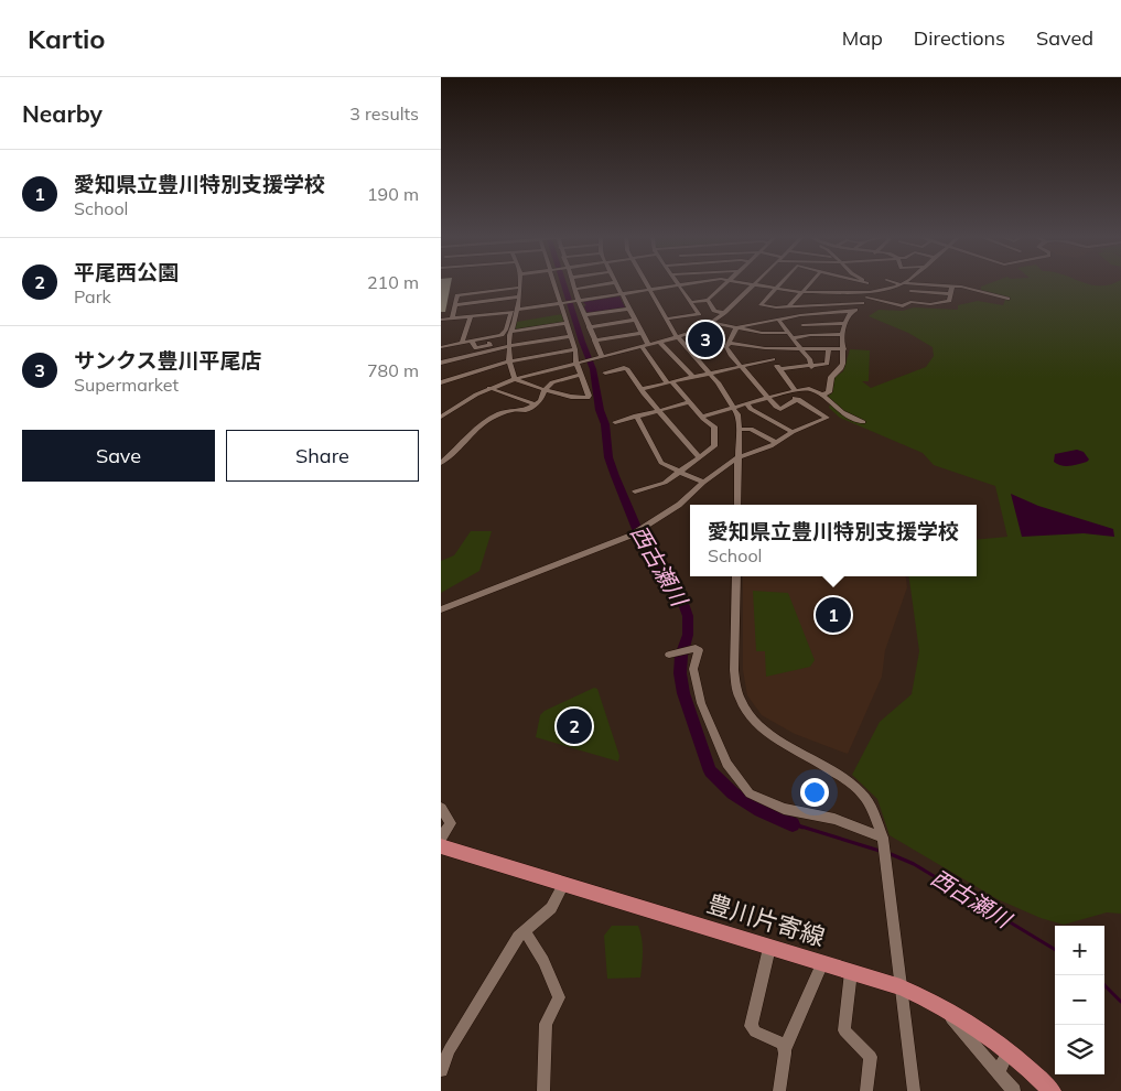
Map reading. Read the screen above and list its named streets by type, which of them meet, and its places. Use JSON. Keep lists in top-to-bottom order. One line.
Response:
{"streets":{"main road":["豊川片寄線"]},"water":["西古瀬川"],"page":{"header":"Kartio","nav":["Map","Directions","Saved"],"heading":["Nearby","3 results"],"list":[{"mark":"1","name":"愛知県立豊川特別支援学校","note":"School","value":"190 m"},{"mark":"2","name":"平尾西公園","note":"Park","value":"210 m"},{"mark":"3","name":"サンクス豊川平尾店","note":"Supermarket","value":"780 m"}],"pins":["3","1","2"],"buttons":["Save","Share"],"popup":["愛知県立豊川特別支援学校","School"],"map_buttons":["+","−"]}}
